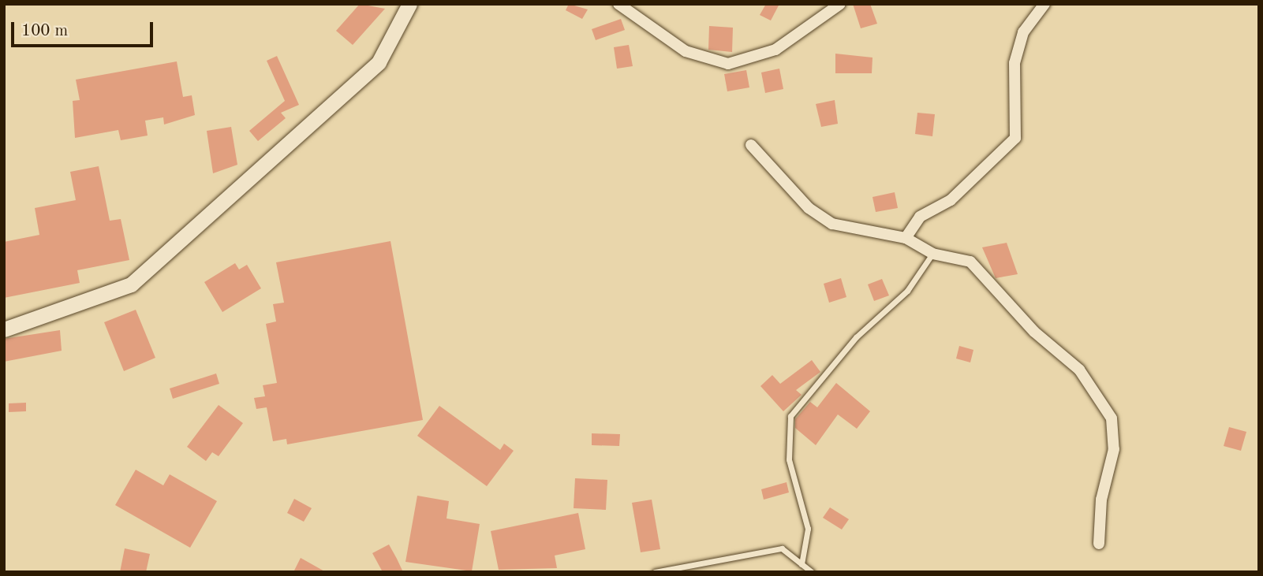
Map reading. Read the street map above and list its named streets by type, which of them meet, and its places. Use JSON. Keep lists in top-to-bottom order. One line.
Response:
{"scale_bar":"100 m"}
